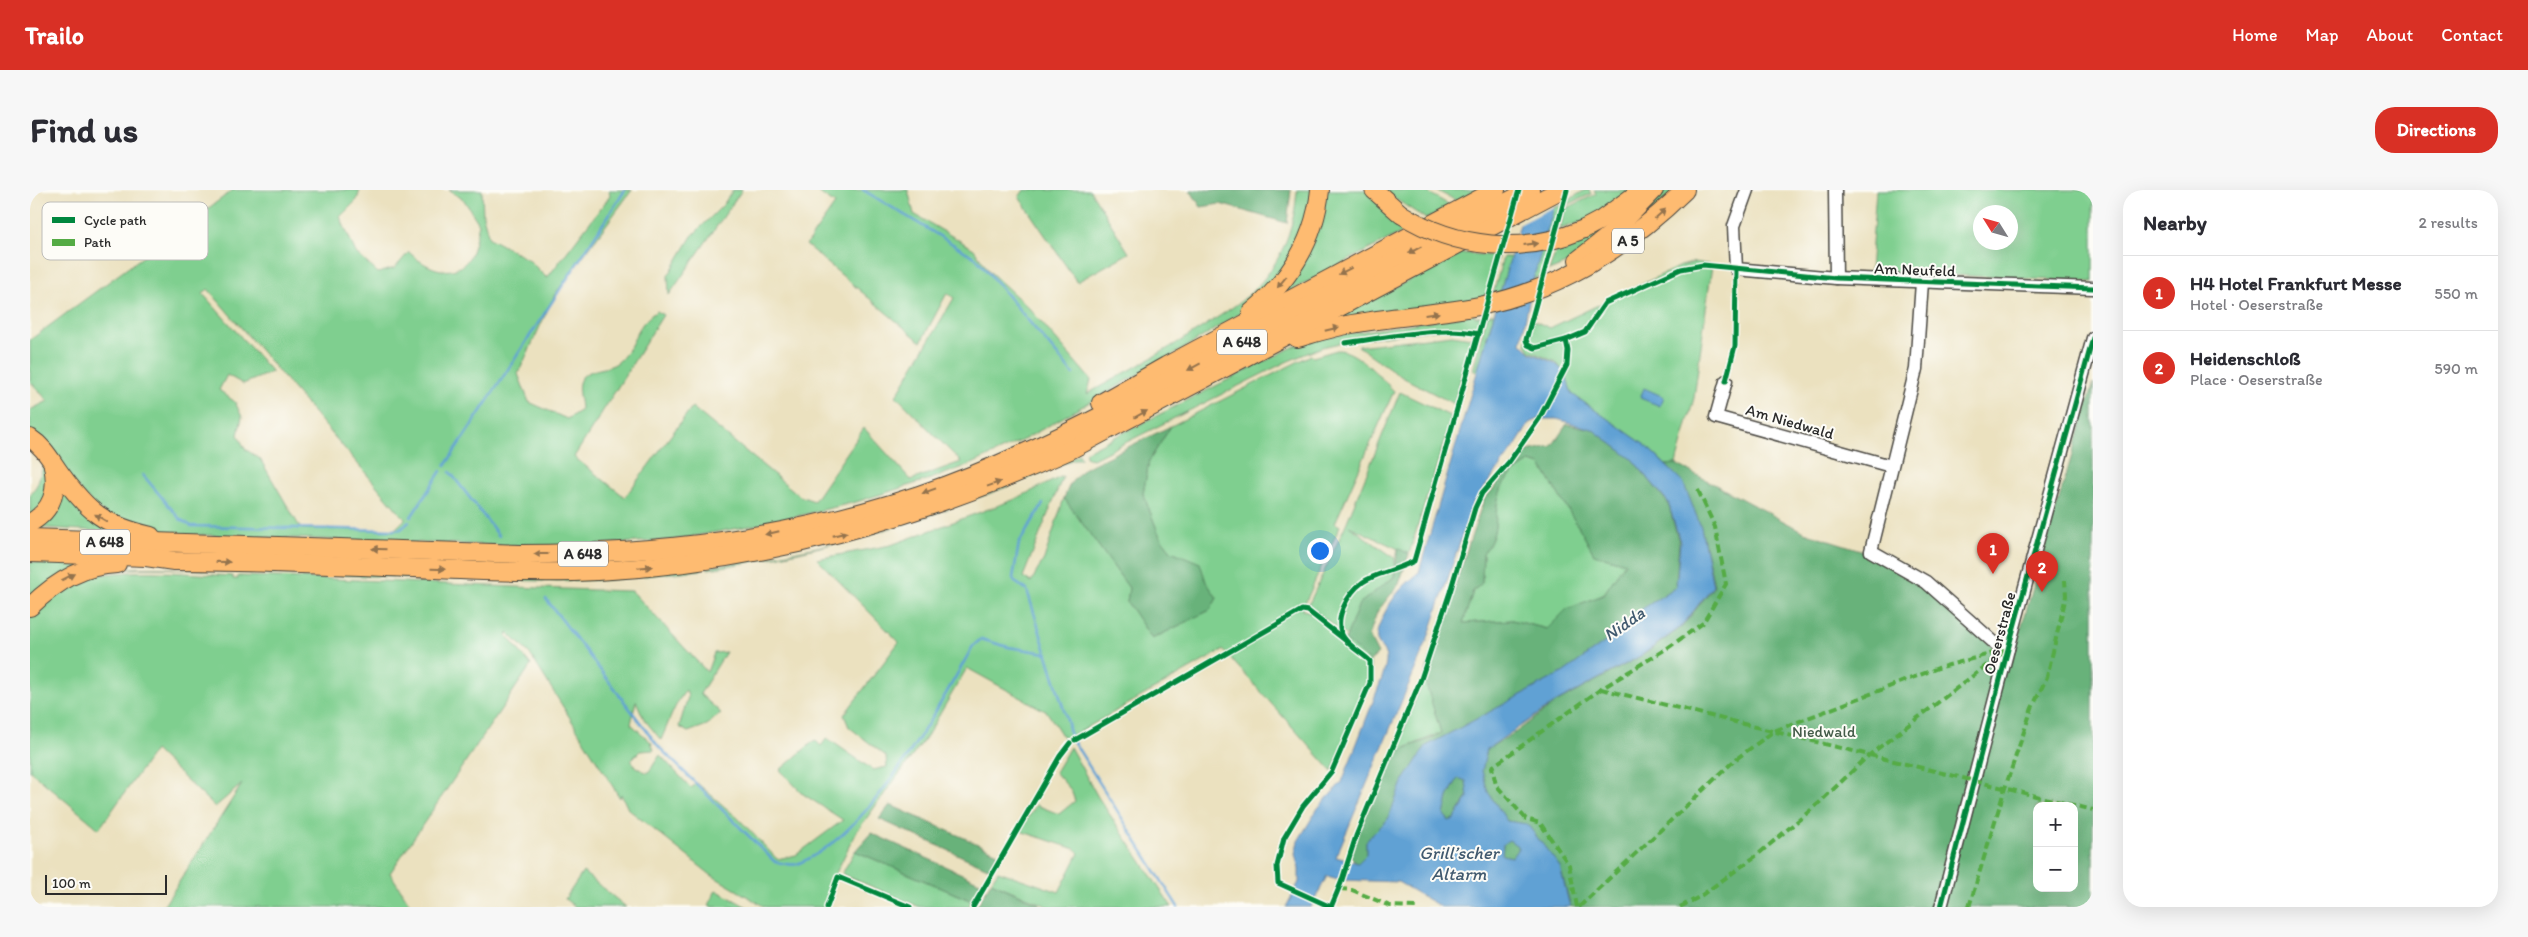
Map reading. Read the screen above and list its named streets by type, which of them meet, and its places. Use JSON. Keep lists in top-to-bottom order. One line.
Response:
{"streets":{"highway":["A 5","A 648"],"street":["Am Neufeld","Am Niedwald","Oeserstraße"]},"crossings":[["A 5","A 648"]],"water":["Nidda","Grill’scher Altarm"],"parks":["Niedwald"],"legend":["Cycle path","Path"],"scale_bar":"100 m","north":"top left","page":{"header":"Trailo","nav":["Home","Map","About","Contact"],"buttons":"Directions","title":"Find us","heading":["Nearby","2 results"],"list":[{"mark":"1","name":"H4 Hotel Frankfurt Messe","note":"Hotel · Oeserstraße","value":"550 m"},{"mark":"2","name":"Heidenschloß","note":"Place · Oeserstraße","value":"590 m"}],"pins":["1","2"],"map_buttons":["+","−"],"scale":"100 m"}}
